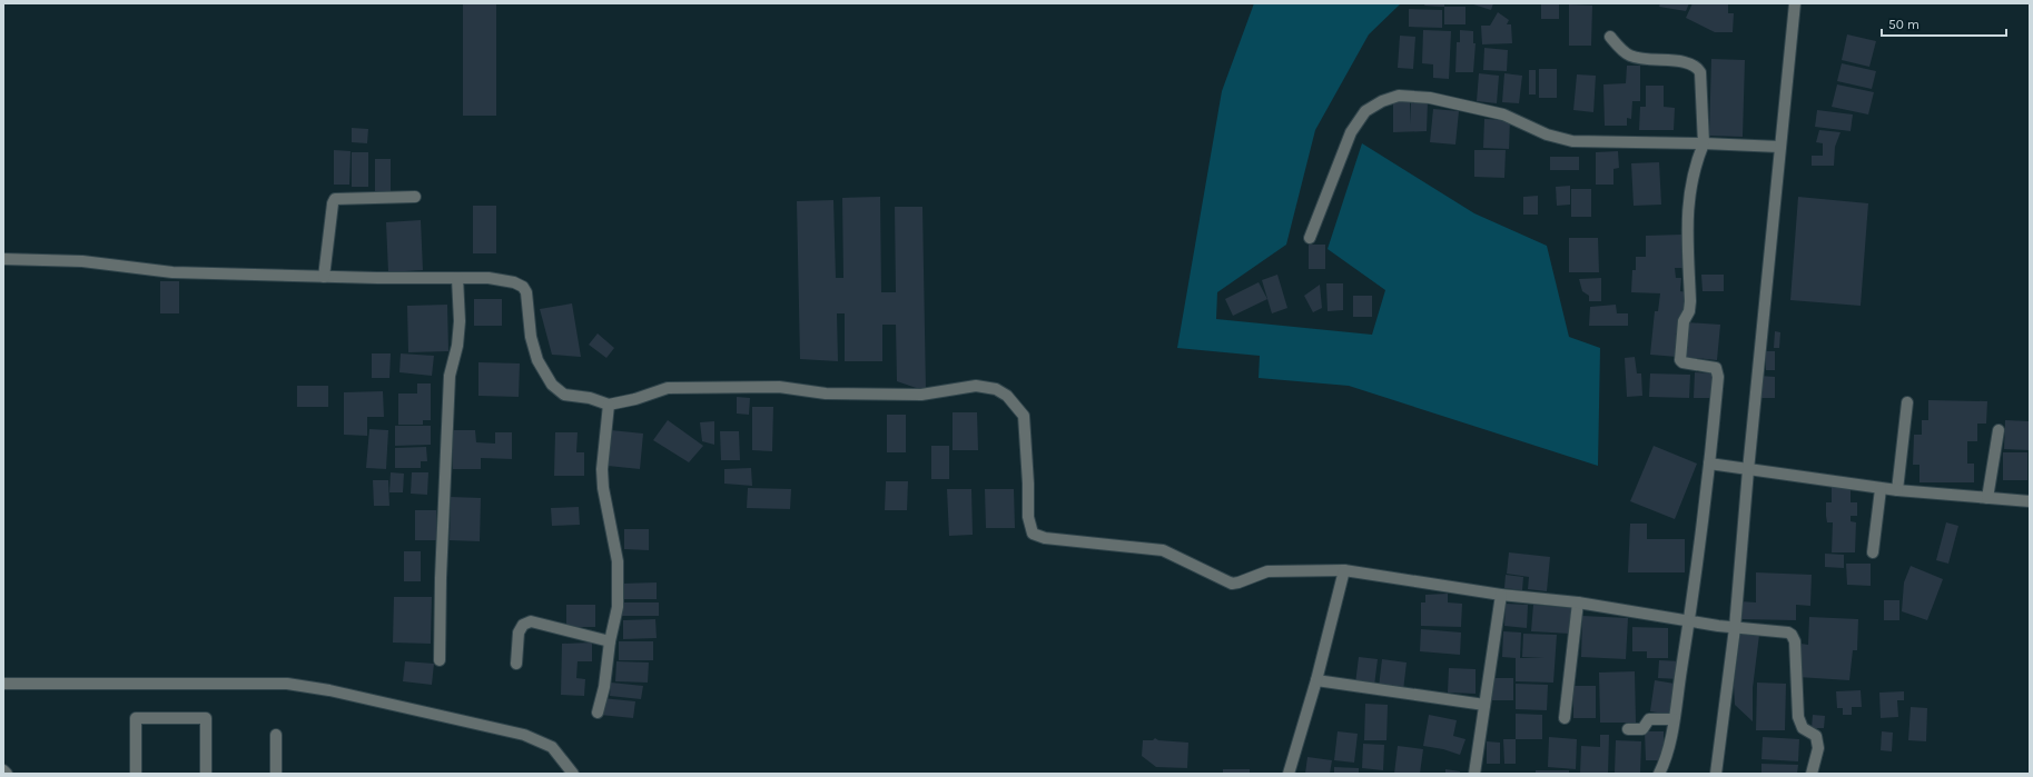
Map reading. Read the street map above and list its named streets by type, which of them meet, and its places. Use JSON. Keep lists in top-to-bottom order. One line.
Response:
{"scale_bar":"50 m"}
